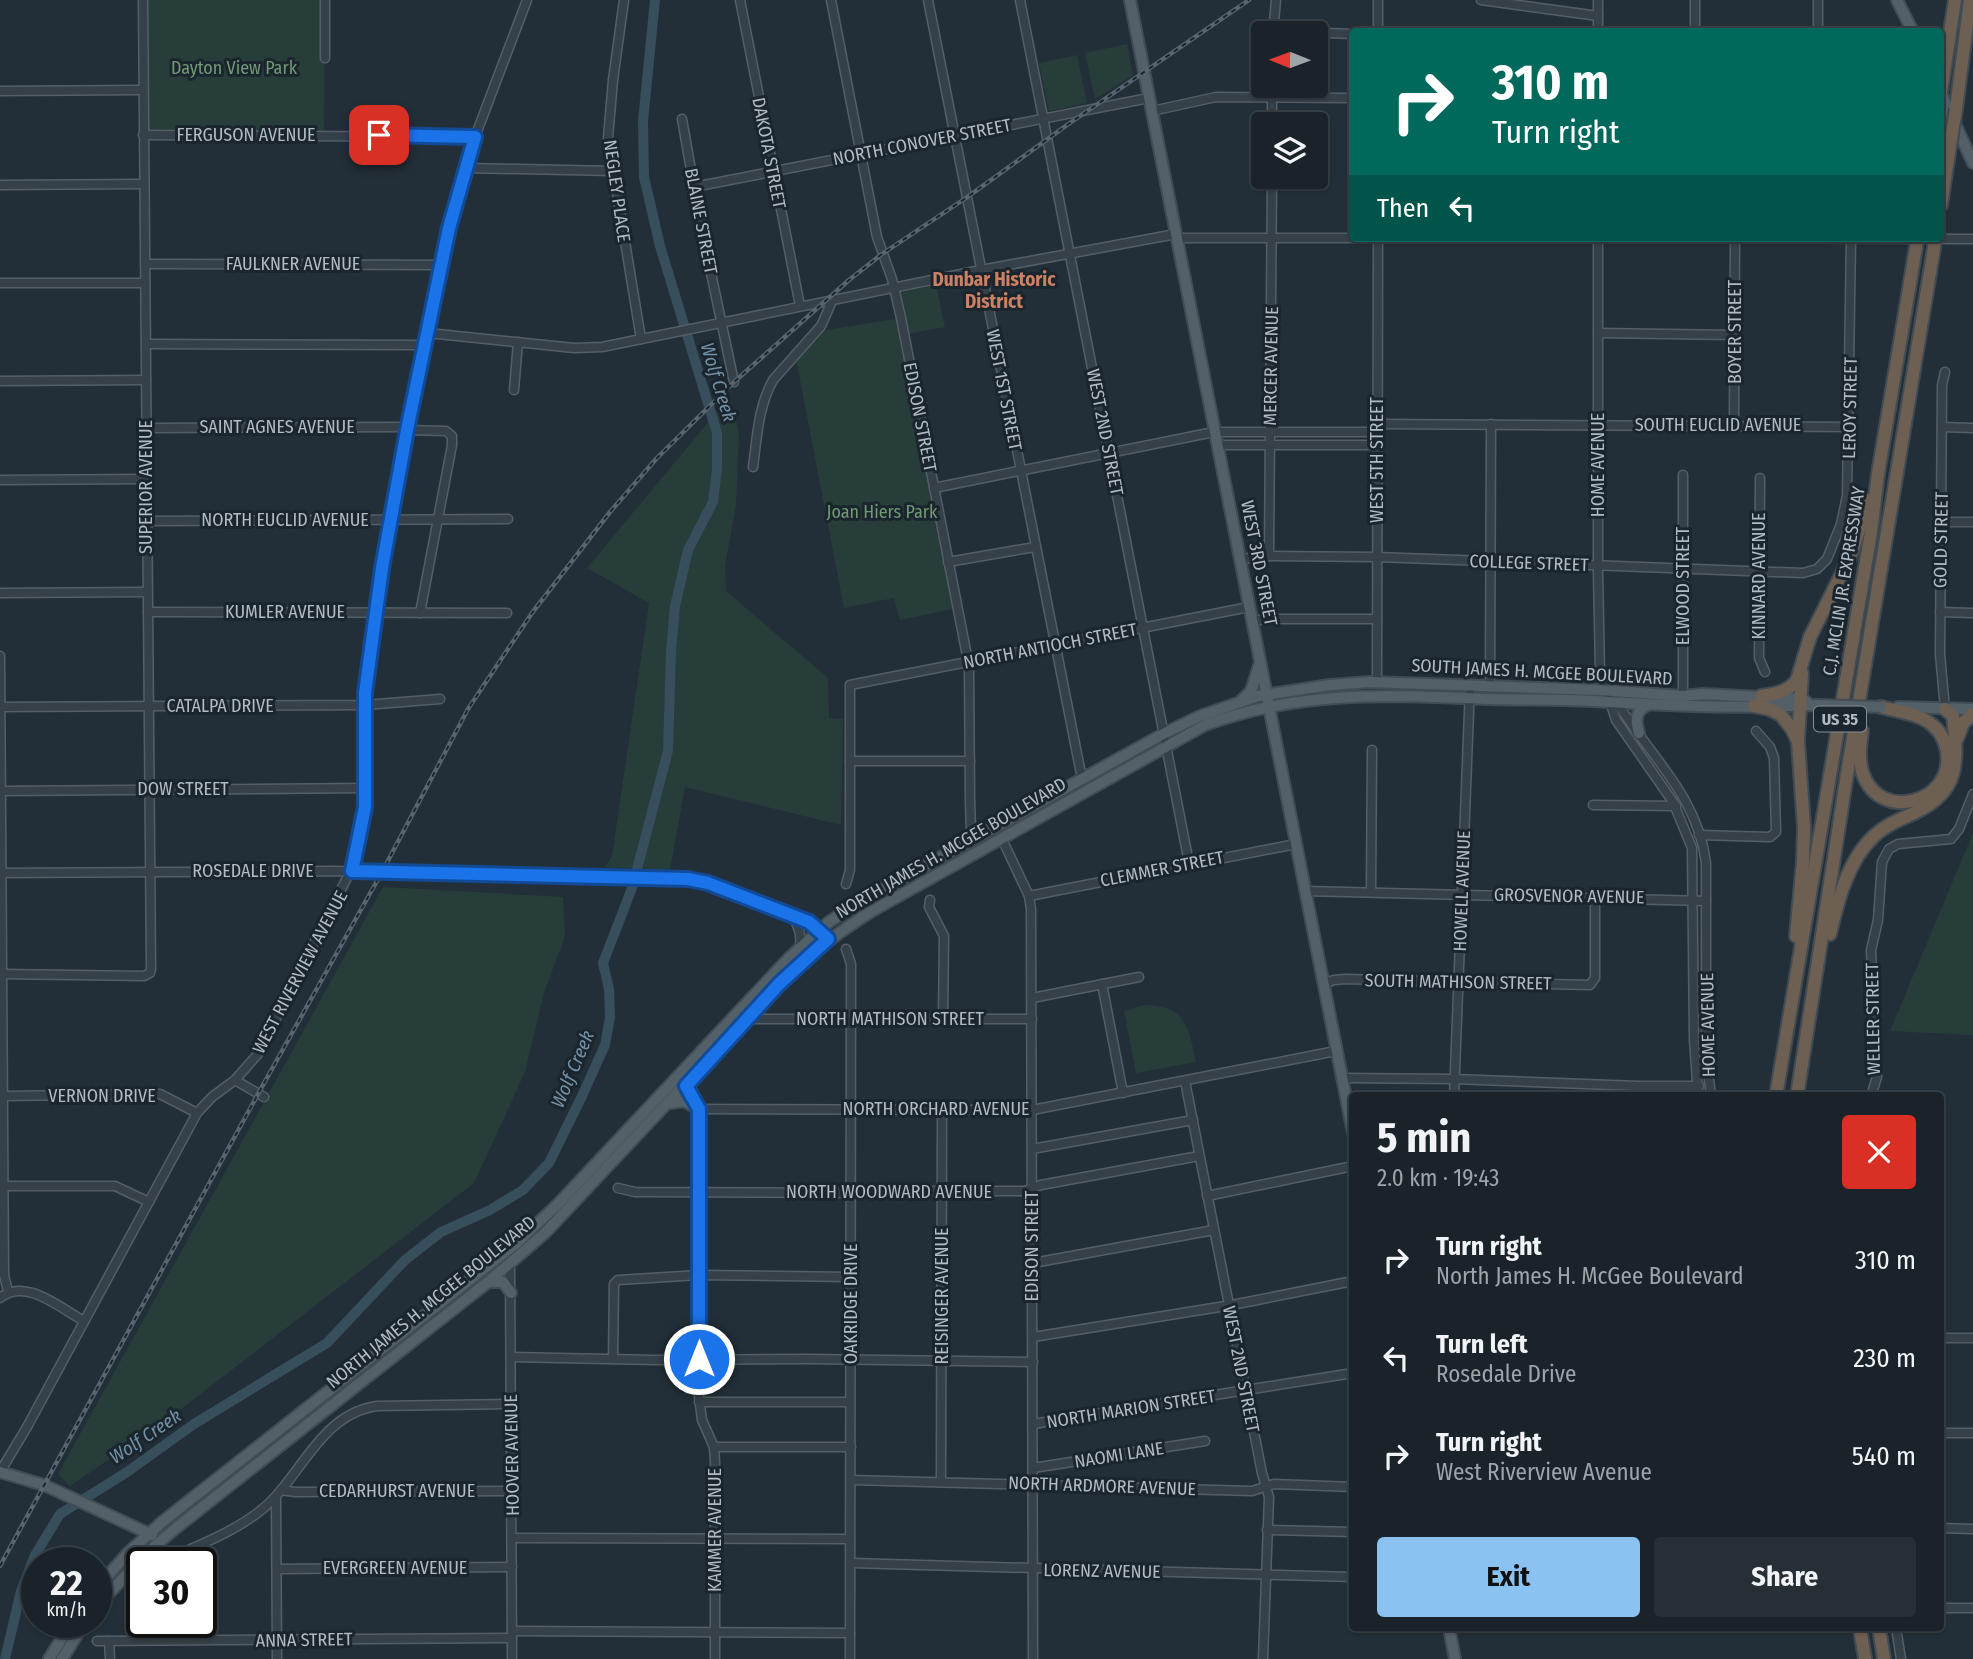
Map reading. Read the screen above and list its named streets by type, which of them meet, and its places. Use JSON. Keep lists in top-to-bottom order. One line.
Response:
{"streets":{"highway":["C.J. MCLIN JR. EXPRESSWAY","US 35"],"main road":["WEST 3RD STREET","SOUTH JAMES H. MCGEE BOULEVARD","NORTH JAMES H. MCGEE BOULEVARD"],"street":["FERGUSON AVENUE","NORTH CONOVER STREET","DAKOTA STREET","NEGLEY PLACE","BLAINE STREET","FAULKNER AVENUE","BOYER STREET","MERCER AVENUE","WEST 1ST STREET","LEROY STREET","EDISON STREET","SOUTH EUCLID AVENUE","SAINT AGNES AVENUE","WEST 2ND STREET","WEST 5TH STREET","HOME AVENUE","SUPERIOR AVENUE","NORTH EUCLID AVENUE","GOLD STREET","COLLEGE STREET","KINNARD AVENUE","ELWOOD STREET","KUMLER AVENUE","NORTH ANTIOCH STREET","CATALPA DRIVE","DOW STREET","CLEMMER STREET","ROSEDALE DRIVE","HOWELL AVENUE","GROSVENOR AVENUE","WEST RIVERVIEW AVENUE","SOUTH MATHISON STREET","NORTH MATHISON STREET","WELLER STREET","VERNON DRIVE","NORTH ORCHARD AVENUE","NORTH WOODWARD AVENUE","REISINGER AVENUE","OAKRIDGE DRIVE","NORTH MARION STREET","HOOVER AVENUE","NAOMI LANE","NORTH ARDMORE AVENUE","CEDARHURST AVENUE","KAMMER AVENUE","EVERGREEN AVENUE","LORENZ AVENUE","ANNA STREET"]},"crossings":[["FERGUSON AVENUE","SUPERIOR AVENUE"],["FERGUSON AVENUE","WEST RIVERVIEW AVENUE"],["NORTH CONOVER STREET","DAKOTA STREET"],["NORTH CONOVER STREET","BLAINE STREET"],["NORTH CONOVER STREET","WEST 1ST STREET"],["NORTH CONOVER STREET","EDISON STREET"],["NORTH CONOVER STREET","WEST 2ND STREET"],["NORTH CONOVER STREET","WEST 3RD STREET"],["FAULKNER AVENUE","SUPERIOR AVENUE"],["FAULKNER AVENUE","WEST RIVERVIEW AVENUE"],["BOYER STREET","SOUTH EUCLID AVENUE"],["MERCER AVENUE","SOUTH EUCLID AVENUE"],["MERCER AVENUE","COLLEGE STREET"],["WEST 1ST STREET","NORTH ANTIOCH STREET"],["WEST 1ST STREET","NORTH JAMES H. MCGEE BOULEVARD"],["LEROY STREET","SOUTH EUCLID AVENUE"],["LEROY STREET","COLLEGE STREET"],["EDISON STREET","NORTH ANTIOCH STREET"],["EDISON STREET","NORTH JAMES H. MCGEE BOULEVARD"],["EDISON STREET","CLEMMER STREET"],["EDISON STREET","NORTH MATHISON STREET"],["EDISON STREET","NORTH ORCHARD AVENUE"],["EDISON STREET","NORTH WOODWARD AVENUE"],["EDISON STREET","NORTH MARION STREET"],["EDISON STREET","NAOMI LANE"],["EDISON STREET","NORTH ARDMORE AVENUE"],["EDISON STREET","LORENZ AVENUE"],["SOUTH EUCLID AVENUE","WEST 5TH STREET"],["SOUTH EUCLID AVENUE","HOME AVENUE"],["SOUTH EUCLID AVENUE","WEST 3RD STREET"],["SAINT AGNES AVENUE","SUPERIOR AVENUE"],["SAINT AGNES AVENUE","NORTH EUCLID AVENUE"],["SAINT AGNES AVENUE","WEST RIVERVIEW AVENUE"],["WEST 2ND STREET","NORTH ANTIOCH STREET"],["WEST 2ND STREET","NORTH JAMES H. MCGEE BOULEVARD"],["WEST 2ND STREET","CLEMMER STREET"],["WEST 2ND STREET","NORTH ORCHARD AVENUE"],["WEST 2ND STREET","NORTH WOODWARD AVENUE"],["WEST 2ND STREET","NORTH MARION STREET"],["WEST 2ND STREET","NORTH ARDMORE AVENUE"],["WEST 2ND STREET","LORENZ AVENUE"],["WEST 5TH STREET","COLLEGE STREET"],["WEST 5TH STREET","SOUTH JAMES H. MCGEE BOULEVARD"],["HOME AVENUE","COLLEGE STREET"],["HOME AVENUE","SOUTH JAMES H. MCGEE BOULEVARD"],["HOME AVENUE","GROSVENOR AVENUE"],["SUPERIOR AVENUE","NORTH EUCLID AVENUE"],["SUPERIOR AVENUE","KUMLER AVENUE"],["SUPERIOR AVENUE","CATALPA DRIVE"],["SUPERIOR AVENUE","DOW STREET"],["SUPERIOR AVENUE","ROSEDALE DRIVE"],["NORTH EUCLID AVENUE","WEST RIVERVIEW AVENUE"],["GOLD STREET","SOUTH JAMES H. MCGEE BOULEVARD"],["WEST 3RD STREET","COLLEGE STREET"],["WEST 3RD STREET","NORTH ANTIOCH STREET"],["WEST 3RD STREET","SOUTH JAMES H. MCGEE BOULEVARD"],["WEST 3RD STREET","NORTH JAMES H. MCGEE BOULEVARD"],["WEST 3RD STREET","CLEMMER STREET"],["WEST 3RD STREET","GROSVENOR AVENUE"],["WEST 3RD STREET","SOUTH MATHISON STREET"],["WEST 3RD STREET","NORTH ORCHARD AVENUE"],["COLLEGE STREET","KINNARD AVENUE"],["COLLEGE STREET","ELWOOD STREET"],["ELWOOD STREET","SOUTH JAMES H. MCGEE BOULEVARD"],["KUMLER AVENUE","WEST RIVERVIEW AVENUE"],["SOUTH JAMES H. MCGEE BOULEVARD","NORTH JAMES H. MCGEE BOULEVARD"],["SOUTH JAMES H. MCGEE BOULEVARD","HOWELL AVENUE"],["CATALPA DRIVE","WEST RIVERVIEW AVENUE"],["DOW STREET","WEST RIVERVIEW AVENUE"],["NORTH JAMES H. MCGEE BOULEVARD","ROSEDALE DRIVE"],["NORTH JAMES H. MCGEE BOULEVARD","NORTH MATHISON STREET"],["NORTH JAMES H. MCGEE BOULEVARD","HOOVER AVENUE"],["NORTH JAMES H. MCGEE BOULEVARD","KAMMER AVENUE"],["ROSEDALE DRIVE","WEST RIVERVIEW AVENUE"],["HOWELL AVENUE","GROSVENOR AVENUE"],["HOWELL AVENUE","SOUTH MATHISON STREET"],["GROSVENOR AVENUE","SOUTH MATHISON STREET"],["WEST RIVERVIEW AVENUE","VERNON DRIVE"],["NORTH MATHISON STREET","OAKRIDGE DRIVE"],["NORTH ORCHARD AVENUE","REISINGER AVENUE"],["NORTH ORCHARD AVENUE","OAKRIDGE DRIVE"],["NORTH ORCHARD AVENUE","KAMMER AVENUE"],["NORTH WOODWARD AVENUE","REISINGER AVENUE"],["NORTH WOODWARD AVENUE","OAKRIDGE DRIVE"],["NORTH WOODWARD AVENUE","KAMMER AVENUE"],["REISINGER AVENUE","NORTH ARDMORE AVENUE"],["OAKRIDGE DRIVE","NORTH ARDMORE AVENUE"],["OAKRIDGE DRIVE","LORENZ AVENUE"],["OAKRIDGE DRIVE","ANNA STREET"],["HOOVER AVENUE","CEDARHURST AVENUE"],["HOOVER AVENUE","EVERGREEN AVENUE"],["HOOVER AVENUE","ANNA STREET"],["KAMMER AVENUE","ANNA STREET"]],"districts":["Dunbar Historic District"],"water":["Wolf Creek"],"parks":["Dayton View Park","Joan Hiers Park"],"north":"left","page":{"turn":["310 m","Turn right"],"then":"Then","heading":["5 min","2.0 km · 19:43"],"list":[{"name":"Turn right","note":"North James H. McGee Boulevard","value":"310 m"},{"name":"Turn left","note":"Rosedale Drive","value":"230 m"},{"name":"Turn right","note":"West Riverview Avenue","value":"540 m"}],"buttons":["Exit","Share"],"speed":"22 km/h","limit":"30"}}
